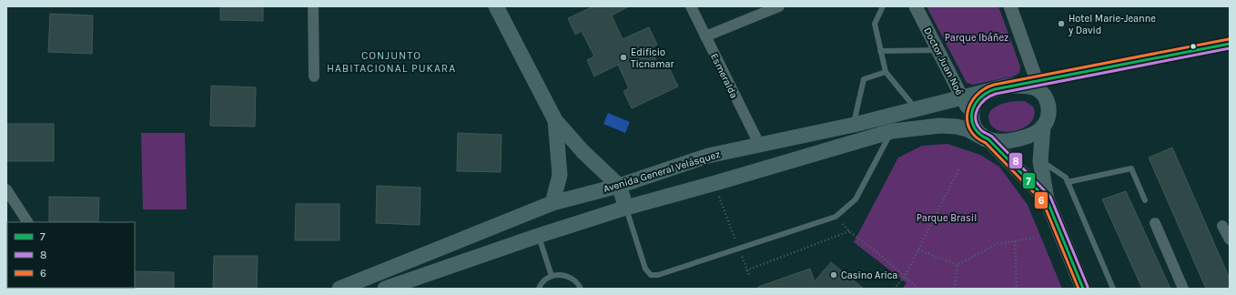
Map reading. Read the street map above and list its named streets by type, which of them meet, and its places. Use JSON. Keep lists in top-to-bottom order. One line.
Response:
{"streets":{"main road":["Avenida General Velásquez"],"street":["Doctor Juan Noé","Esmeralda"]},"crossings":[["Doctor Juan Noé","Avenida General Velásquez"],["Esmeralda","Avenida General Velásquez"]],"districts":["CONJUNTO HABITACIONAL PUKARA"],"parks":["Parque Ibáñez","Parque Brasil"],"places":["Hotel Marie-Jeanne y David","Edificio Ticnamar","Casino Arica"],"lines":["transit line 6","transit line 7","transit line 8"],"legend":["7","8","6"]}
